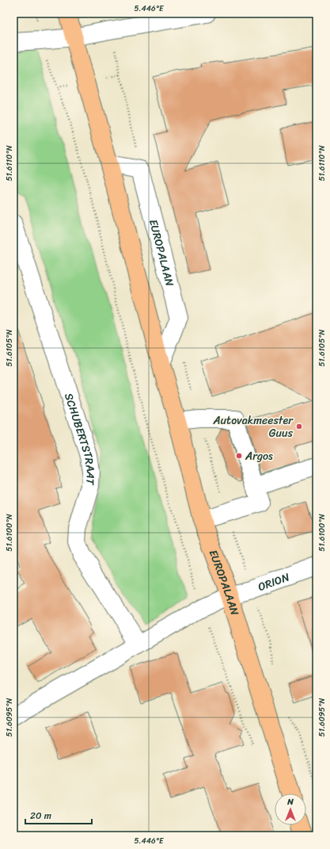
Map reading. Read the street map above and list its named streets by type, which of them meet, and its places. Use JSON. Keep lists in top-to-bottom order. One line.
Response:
{"streets":{"main road":["EUROPALAAN"],"street":["SCHUBERTSTRAAT","ORION"]},"crossings":[["EUROPALAAN","ORION"]],"places":["Autovakmeester Guus","Argos"],"scale_bar":"20 m","north":"top","coordinates":["5.446°E","51.6110°N","51.6105°N","51.6100°N","51.6095°N"]}
